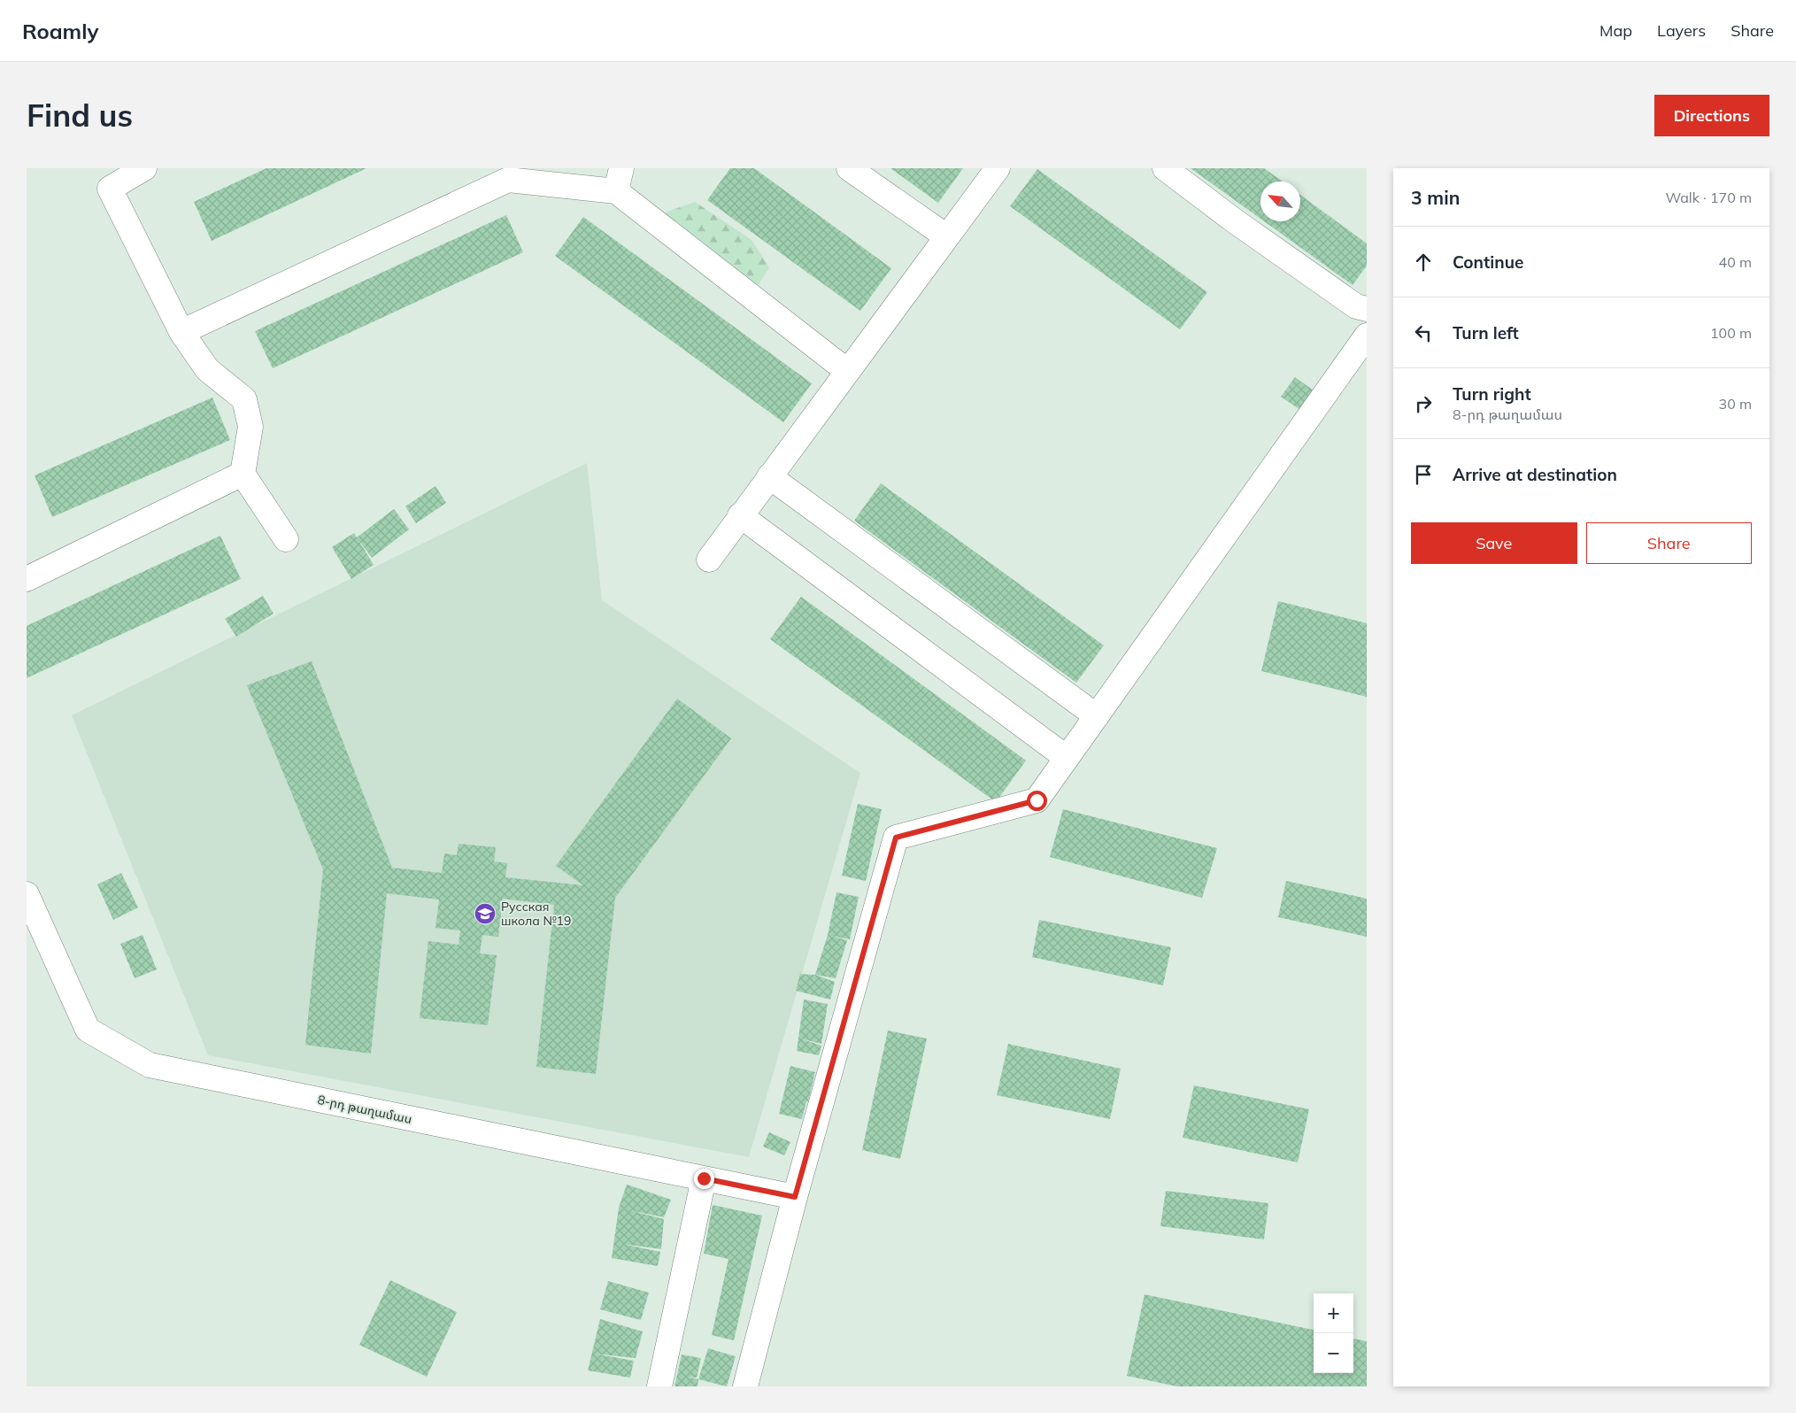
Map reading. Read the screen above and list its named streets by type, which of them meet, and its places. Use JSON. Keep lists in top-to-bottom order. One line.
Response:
{"streets":{"street":["8-րդ թաղամաս"]},"places":{"school or university":["Русская школа №19"]},"north":"top left","page":{"header":"Roamly","nav":["Map","Layers","Share"],"buttons":["Directions",["Save","Share"]],"title":"Find us","heading":["3 min","Walk · 170 m"],"list":[["Continue","40 m"],["Turn left","100 m"],["Turn right","8-րդ թաղամաս","30 m"],"Arrive at destination"],"map_buttons":["+","−"]}}
